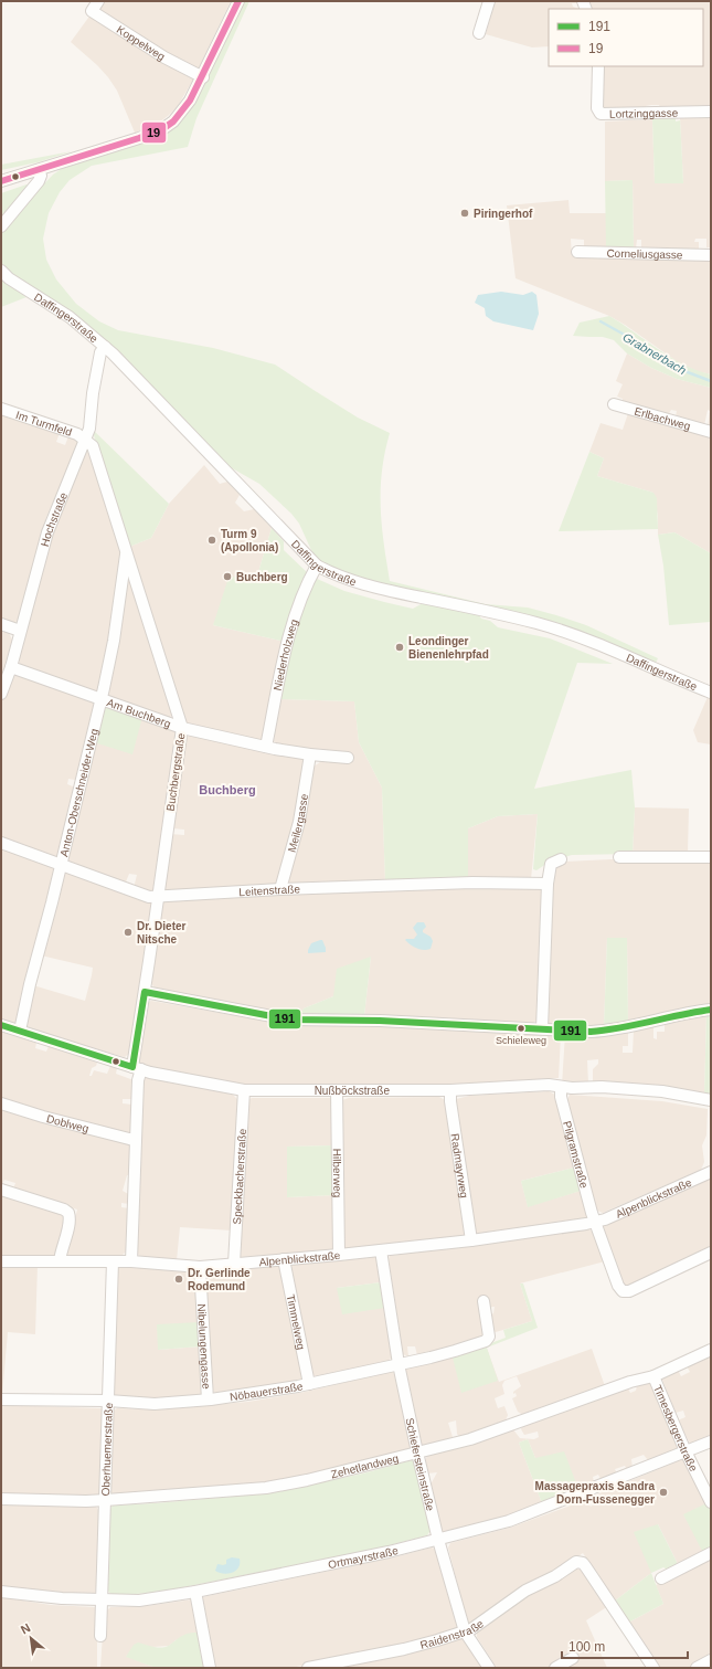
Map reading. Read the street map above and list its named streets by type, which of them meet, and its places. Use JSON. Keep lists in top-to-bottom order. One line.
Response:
{"streets":{"street":["Koppelweg","Lortzinggasse","Corneliusgasse","Daffingerstraße","Erlbachweg","Im Turmfeld","Hochstraße","Niederholzweg","Am Buchberg","Buchbergstraße","Anton-Oberschneider-Weg","Meilergasse","Leitenstraße","Nußböckstraße","Doblweg","Pilgramstraße","Radmayrweg","Hilberweg","Speckbacherstraße","Alpenblickstraße","Timmelweg","Nibelungengasse","Nöbauerstraße","Timesbergerstraße","Oberhuemerstraße","Schiefersteinstraße","Zehetlandweg","Ortmayrstraße","Raidenstraße"]},"crossings":[["Daffingerstraße","Hochstraße"],["Daffingerstraße","Niederholzweg"],["Im Turmfeld","Hochstraße"],["Im Turmfeld","Buchbergstraße"],["Hochstraße","Am Buchberg"],["Hochstraße","Buchbergstraße"],["Niederholzweg","Am Buchberg"],["Am Buchberg","Buchbergstraße"],["Am Buchberg","Anton-Oberschneider-Weg"],["Am Buchberg","Meilergasse"],["Buchbergstraße","Anton-Oberschneider-Weg"],["Buchbergstraße","Leitenstraße"],["Buchbergstraße","Nußböckstraße"],["Anton-Oberschneider-Weg","Leitenstraße"],["Anton-Oberschneider-Weg","Nußböckstraße"],["Meilergasse","Leitenstraße"],["Nußböckstraße","Pilgramstraße"],["Nußböckstraße","Radmayrweg"],["Nußböckstraße","Hilberweg"],["Nußböckstraße","Speckbacherstraße"],["Pilgramstraße","Alpenblickstraße"],["Radmayrweg","Alpenblickstraße"],["Hilberweg","Alpenblickstraße"],["Speckbacherstraße","Alpenblickstraße"],["Alpenblickstraße","Timmelweg"],["Alpenblickstraße","Nibelungengasse"],["Alpenblickstraße","Oberhuemerstraße"],["Alpenblickstraße","Schiefersteinstraße"],["Timmelweg","Nöbauerstraße"],["Nibelungengasse","Nöbauerstraße"],["Nöbauerstraße","Oberhuemerstraße"],["Nöbauerstraße","Schiefersteinstraße"],["Timesbergerstraße","Zehetlandweg"],["Timesbergerstraße","Ortmayrstraße"],["Oberhuemerstraße","Zehetlandweg"],["Oberhuemerstraße","Ortmayrstraße"],["Schiefersteinstraße","Zehetlandweg"],["Schiefersteinstraße","Ortmayrstraße"],["Schiefersteinstraße","Raidenstraße"]],"districts":["Buchberg"],"water":["Grabnerbach"],"places":["Piringerhof","Turm 9 (Apollonia)","Buchberg","Leondinger Bienenlehrpfad","Dr. Dieter Nitsche","Schieleweg","Dr. Gerlinde Rodemund","Massagepraxis Sandra Dorn-Fussenegger"],"lines":["transit line 19","transit line 191"],"legend":["191","19"],"scale_bar":"100 m","north":"top left"}
